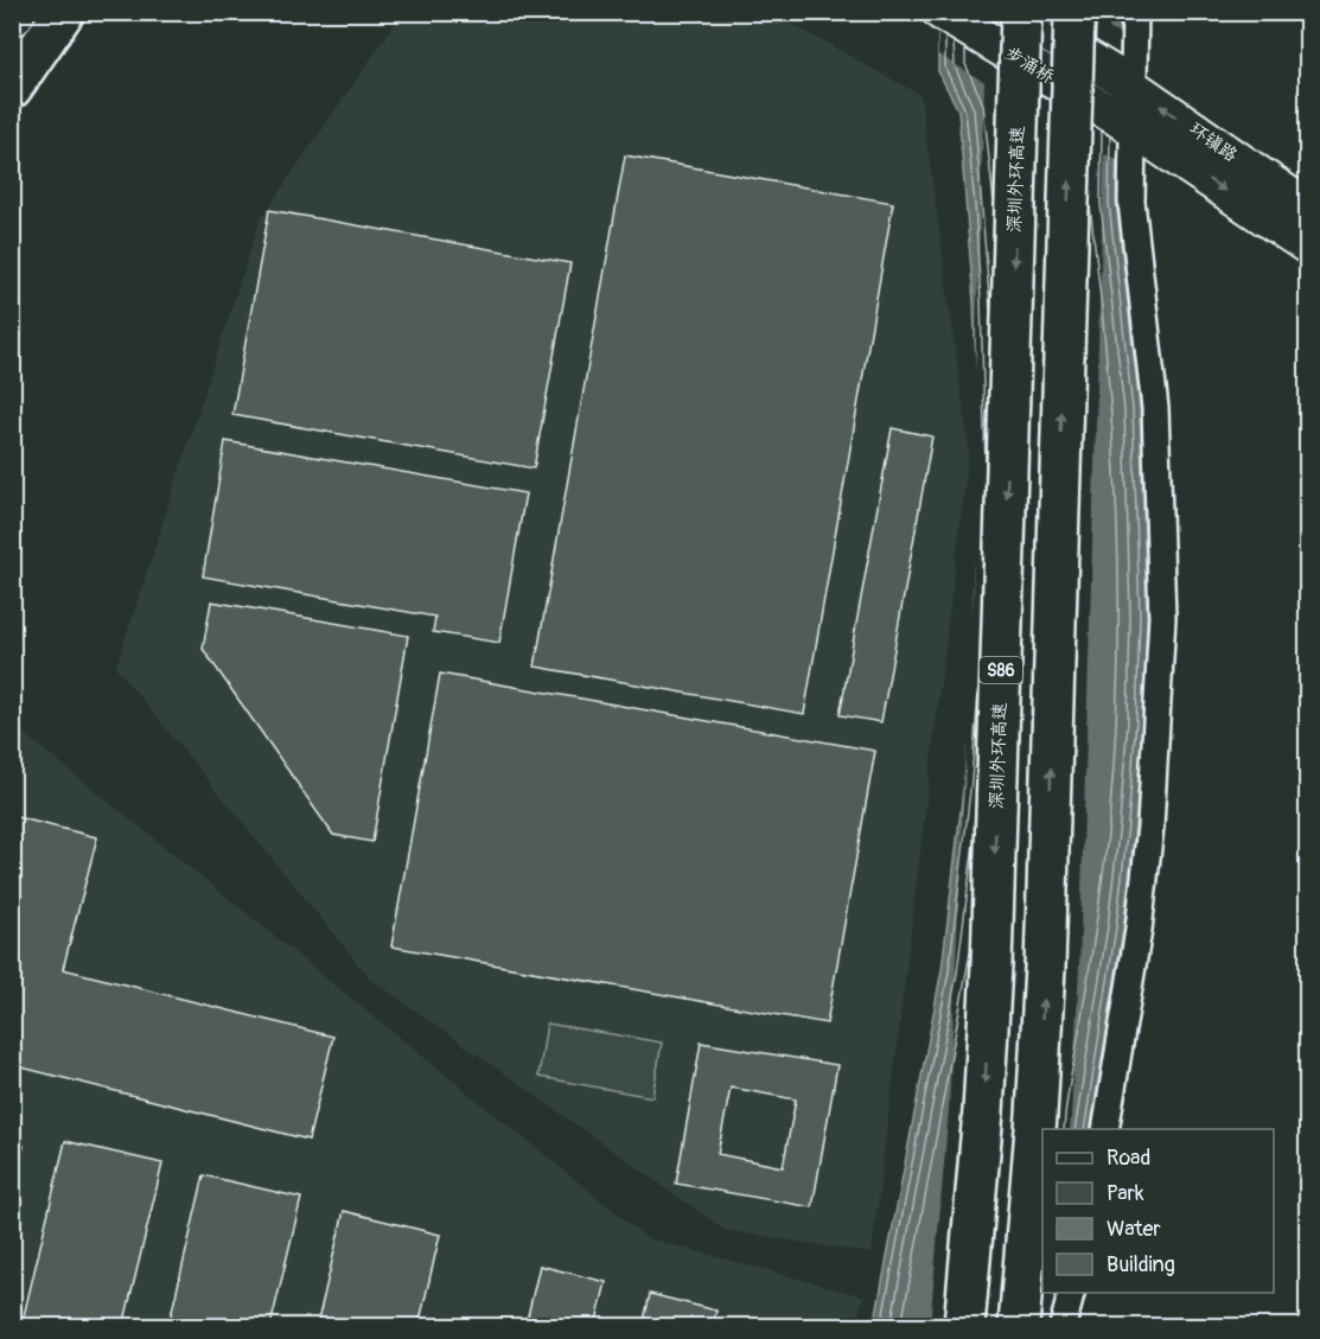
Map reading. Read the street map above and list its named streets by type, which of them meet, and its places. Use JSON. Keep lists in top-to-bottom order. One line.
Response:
{"streets":{"main road":["深圳外环高速","S86"],"street":["步涌桥","环镇路"]},"crossings":[["步涌桥","环镇路"]],"legend":["Road","Park","Water","Building"]}
